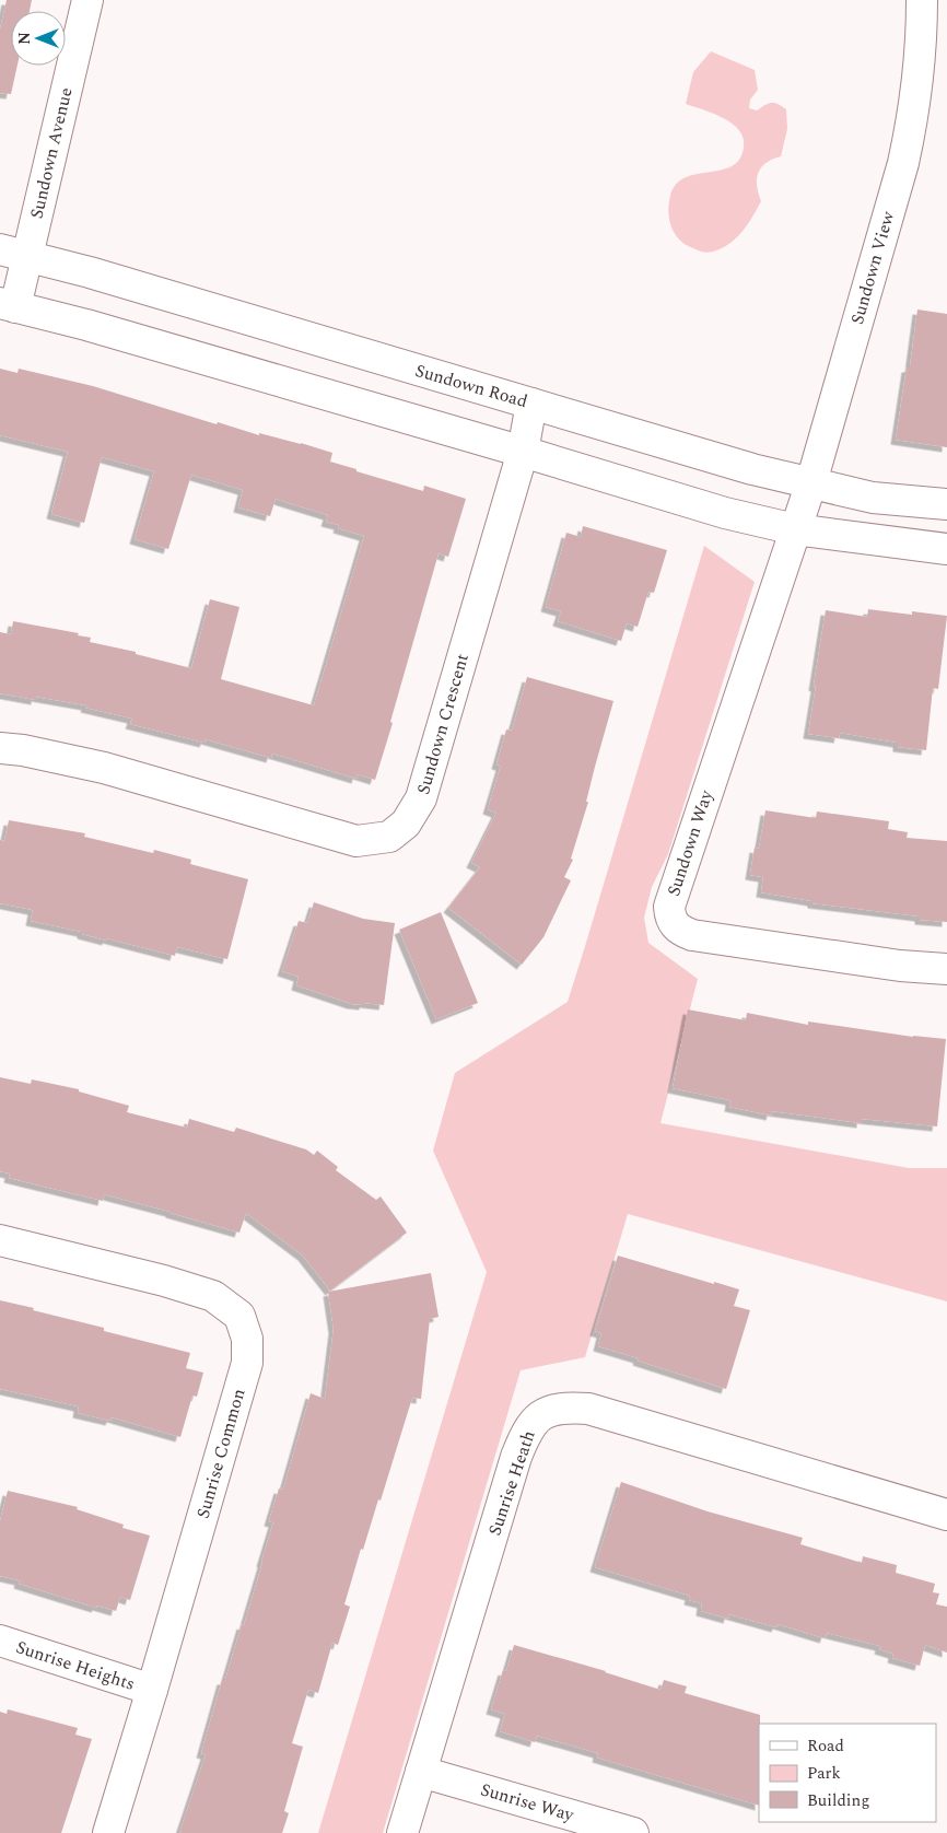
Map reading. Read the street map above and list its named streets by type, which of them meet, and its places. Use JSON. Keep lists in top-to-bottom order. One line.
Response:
{"streets":{"street":["Sundown Avenue","Sundown View","Sundown Road","Sundown Crescent","Sundown Way","Sunrise Common","Sunrise Heath","Sunrise Heights","Sunrise Way"]},"crossings":[["Sundown Avenue","Sundown Road"],["Sundown View","Sundown Road"],["Sundown View","Sundown Way"],["Sundown Road","Sundown Crescent"],["Sunrise Common","Sunrise Heights"],["Sunrise Heath","Sunrise Way"]],"legend":["Road","Park","Building"],"north":"left"}
